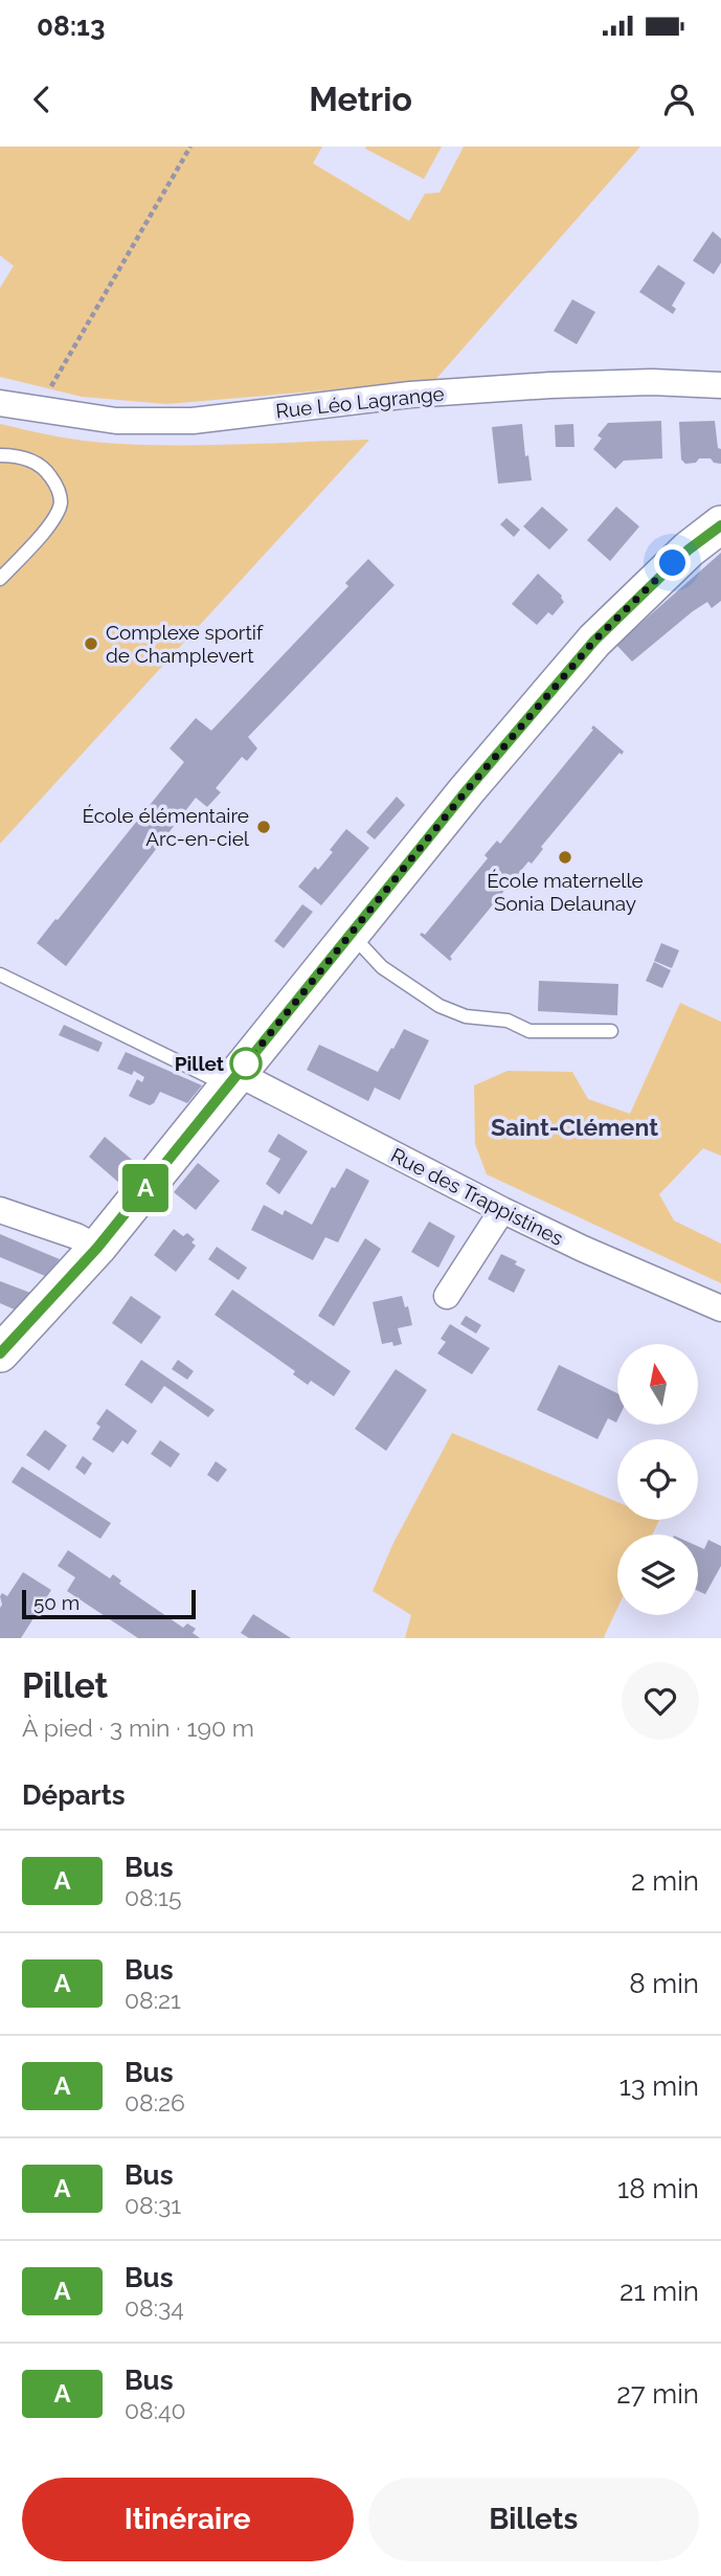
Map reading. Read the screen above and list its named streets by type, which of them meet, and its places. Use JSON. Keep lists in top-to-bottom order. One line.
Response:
{"streets":{"street":["Rue Léo Lagrange","Rue des Trappistines"]},"districts":["Saint-Clément"],"places":["Complexe sportif de Champlevert","École élémentaire Arc-en-ciel","École maternelle Sonia Delaunay","Pillet"],"lines":["bus line A"],"scale_bar":"50 m","north":"top","page":{"status":"08:13","header":"Metrio","on_map":"A","scale":"50 m","heading":[["Pillet","À pied · 3 min · 190 m"],"Départs"],"list":[{"mark":"A","name":"Bus","note":"08:15","value":"2 min"},{"mark":"A","name":"Bus","note":"08:21","value":"8 min"},{"mark":"A","name":"Bus","note":"08:26","value":"13 min"},{"mark":"A","name":"Bus","note":"08:31","value":"18 min"},{"mark":"A","name":"Bus","note":"08:34","value":"21 min"},{"mark":"A","name":"Bus","note":"08:40","value":"27 min"}],"buttons":["Itinéraire","Billets"]}}
